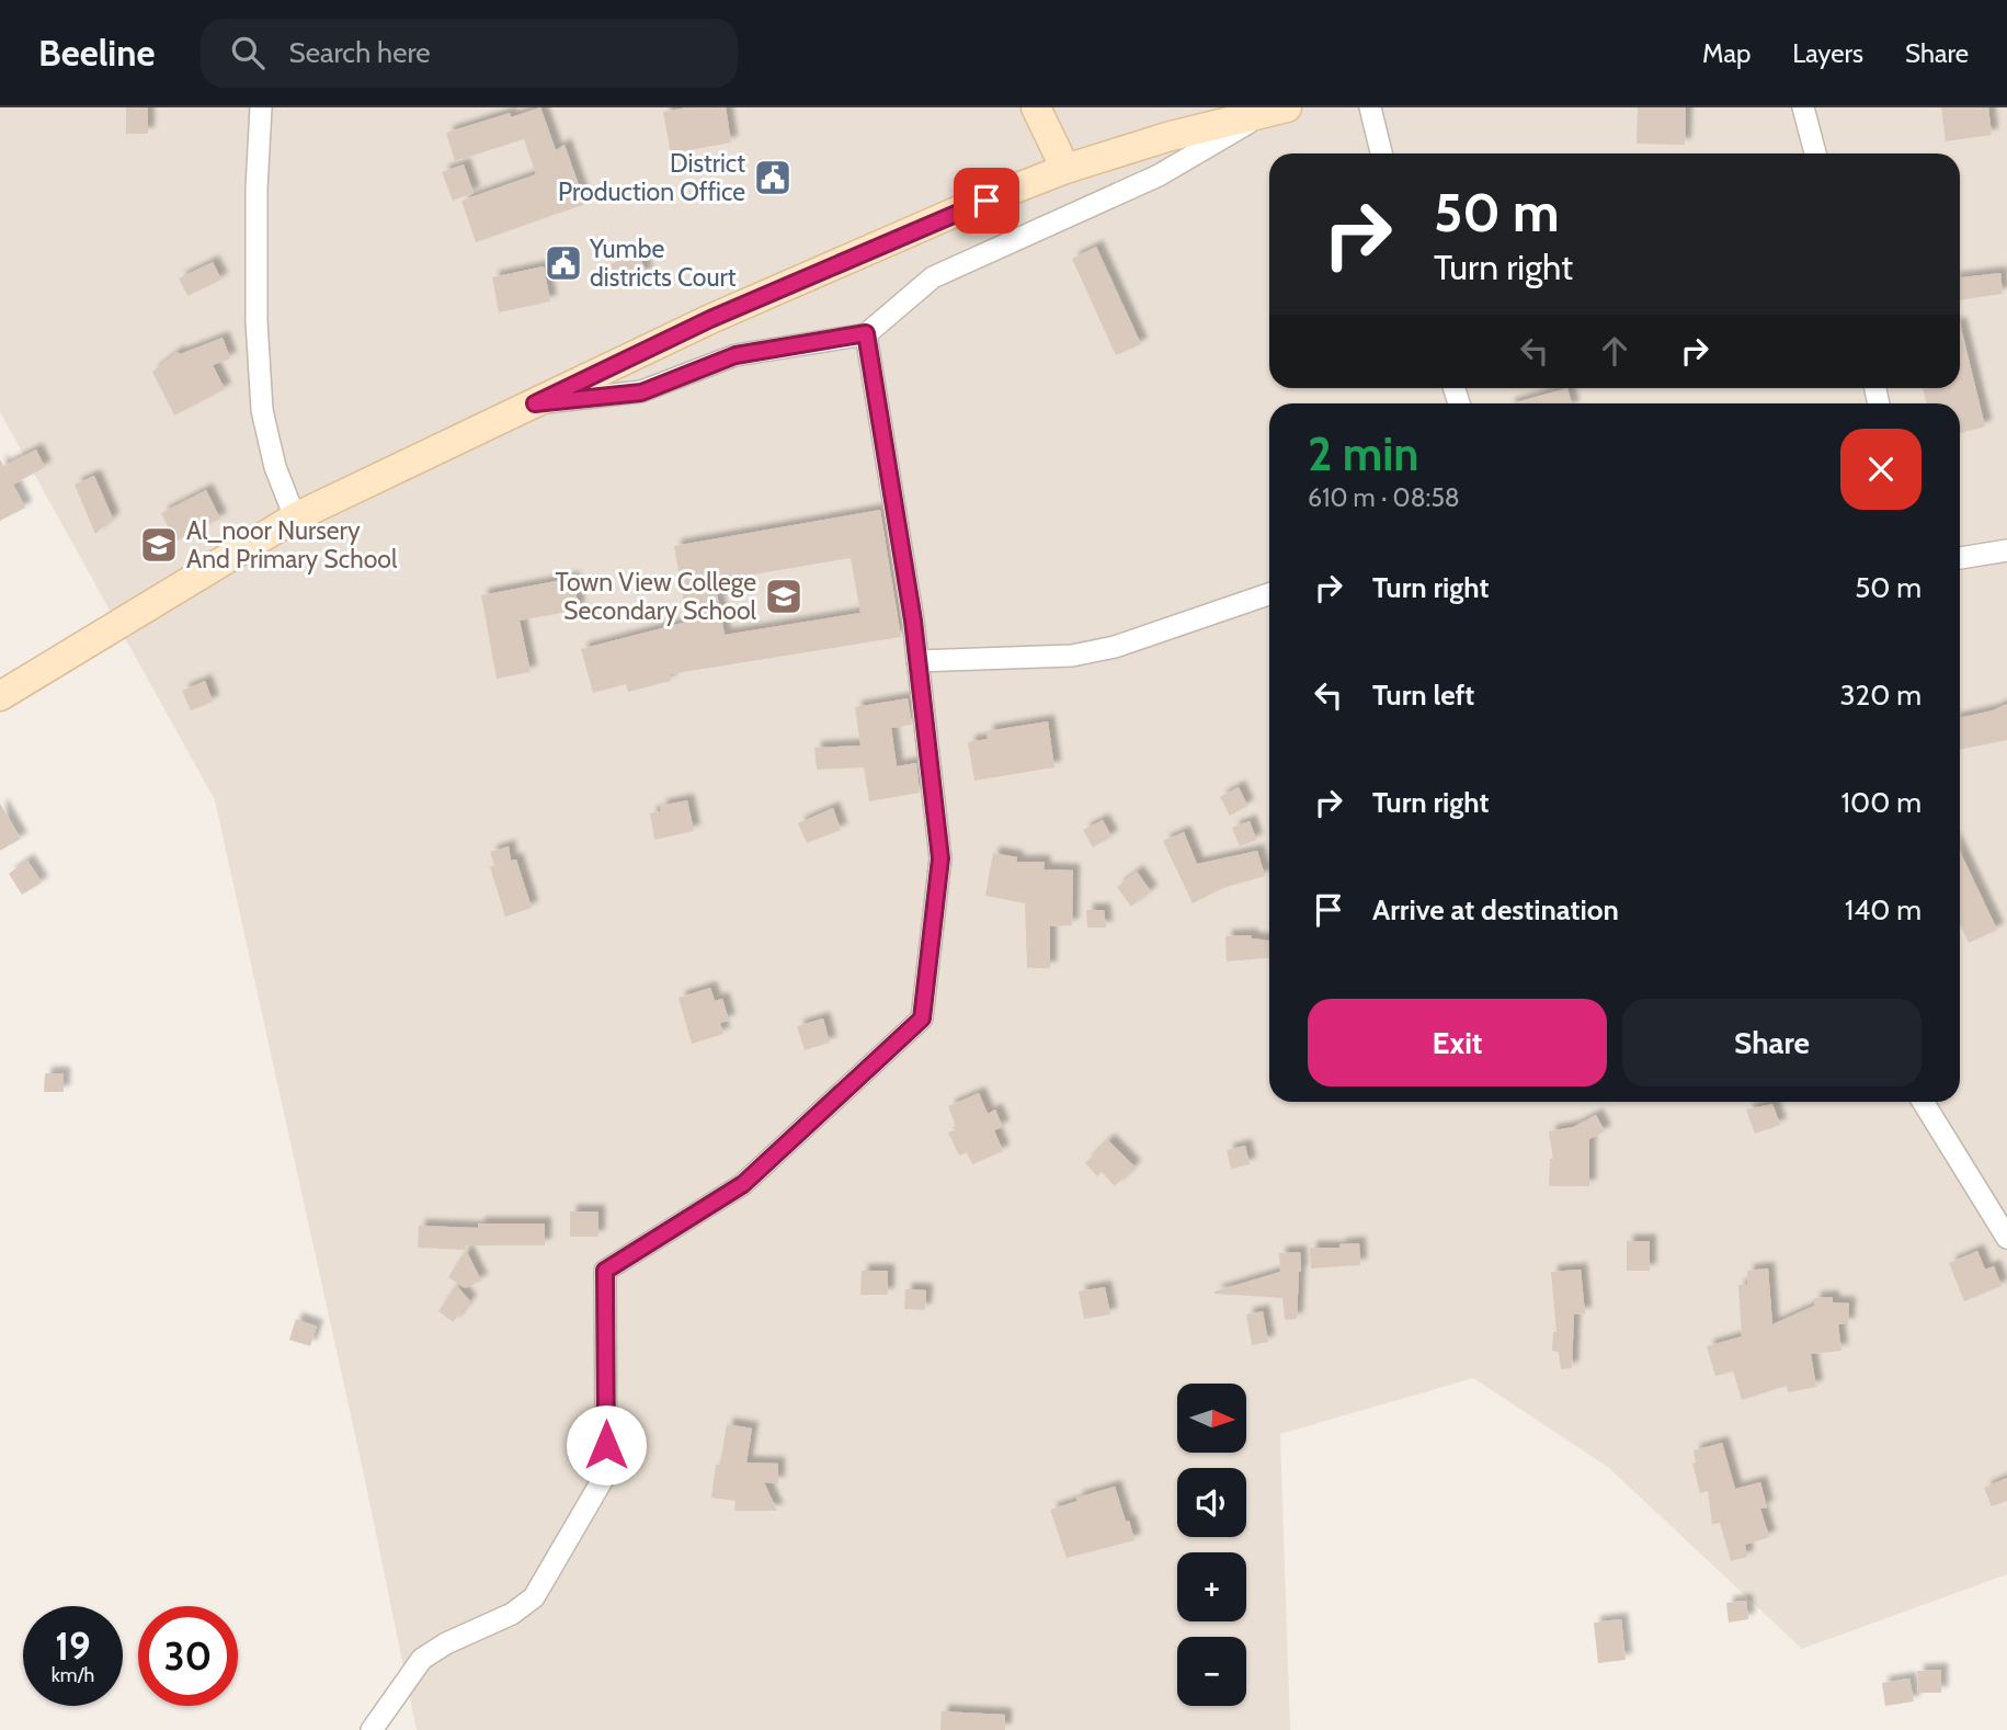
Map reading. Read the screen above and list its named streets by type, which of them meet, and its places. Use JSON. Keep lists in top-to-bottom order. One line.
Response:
{"places":{"public building":["District Production Office","Yumbe districts Court"],"school or university":["Al_noor Nursery And Primary School","Town View College Secondary School"]},"north":"right","page":{"header":"Beeline","search":"Search here","nav":["Map","Layers","Share"],"turn":["50 m","Turn right"],"heading":["2 min","610 m · 08:58"],"list":[{"name":"Turn right","value":"50 m"},{"name":"Turn left","value":"320 m"},{"name":"Turn right","value":"100 m"},{"name":"Arrive at destination","value":"140 m"}],"buttons":["Exit","Share"],"map_buttons":["+","−"],"speed":"19 km/h","limit":"30"}}
